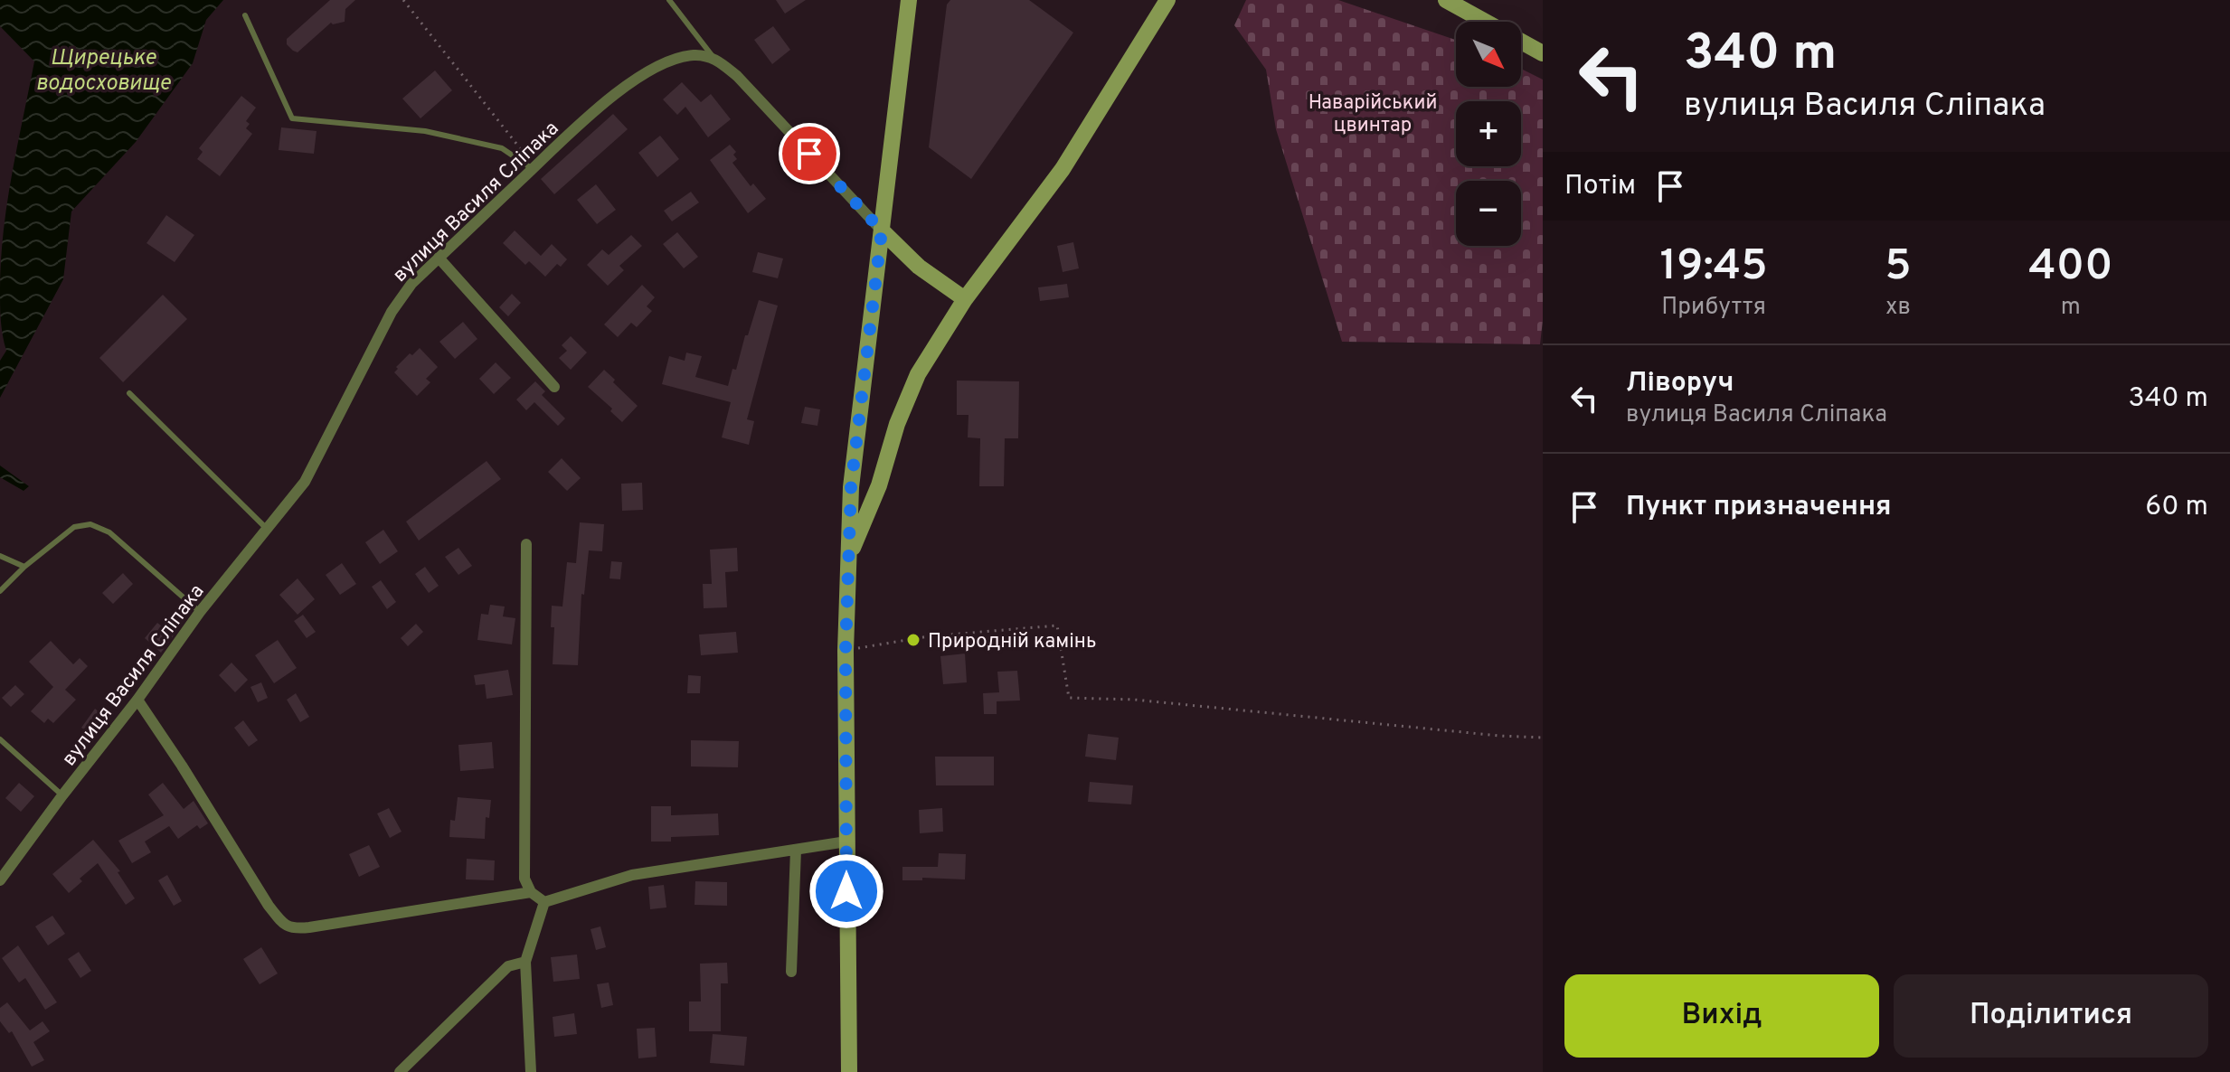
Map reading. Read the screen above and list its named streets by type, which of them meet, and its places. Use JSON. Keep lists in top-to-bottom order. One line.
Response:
{"streets":{"street":["вулиця Василя Сліпака"]},"water":["Щирецьке водосховище"],"parks":["Наварійський цвинтар"],"places":["Природній камінь"],"north":"bottom right","page":{"turn":["340 m","вулиця Василя Сліпака"],"map_buttons":["+","−"],"then":"Потім","eta":["19:45","Прибуття","5","хв","400","m"],"list":[{"name":"Ліворуч","note":"вулиця Василя Сліпака","value":"340 m"},{"name":"Пункт призначення","value":"60 m"}],"buttons":["Вихід","Поділитися"]}}
